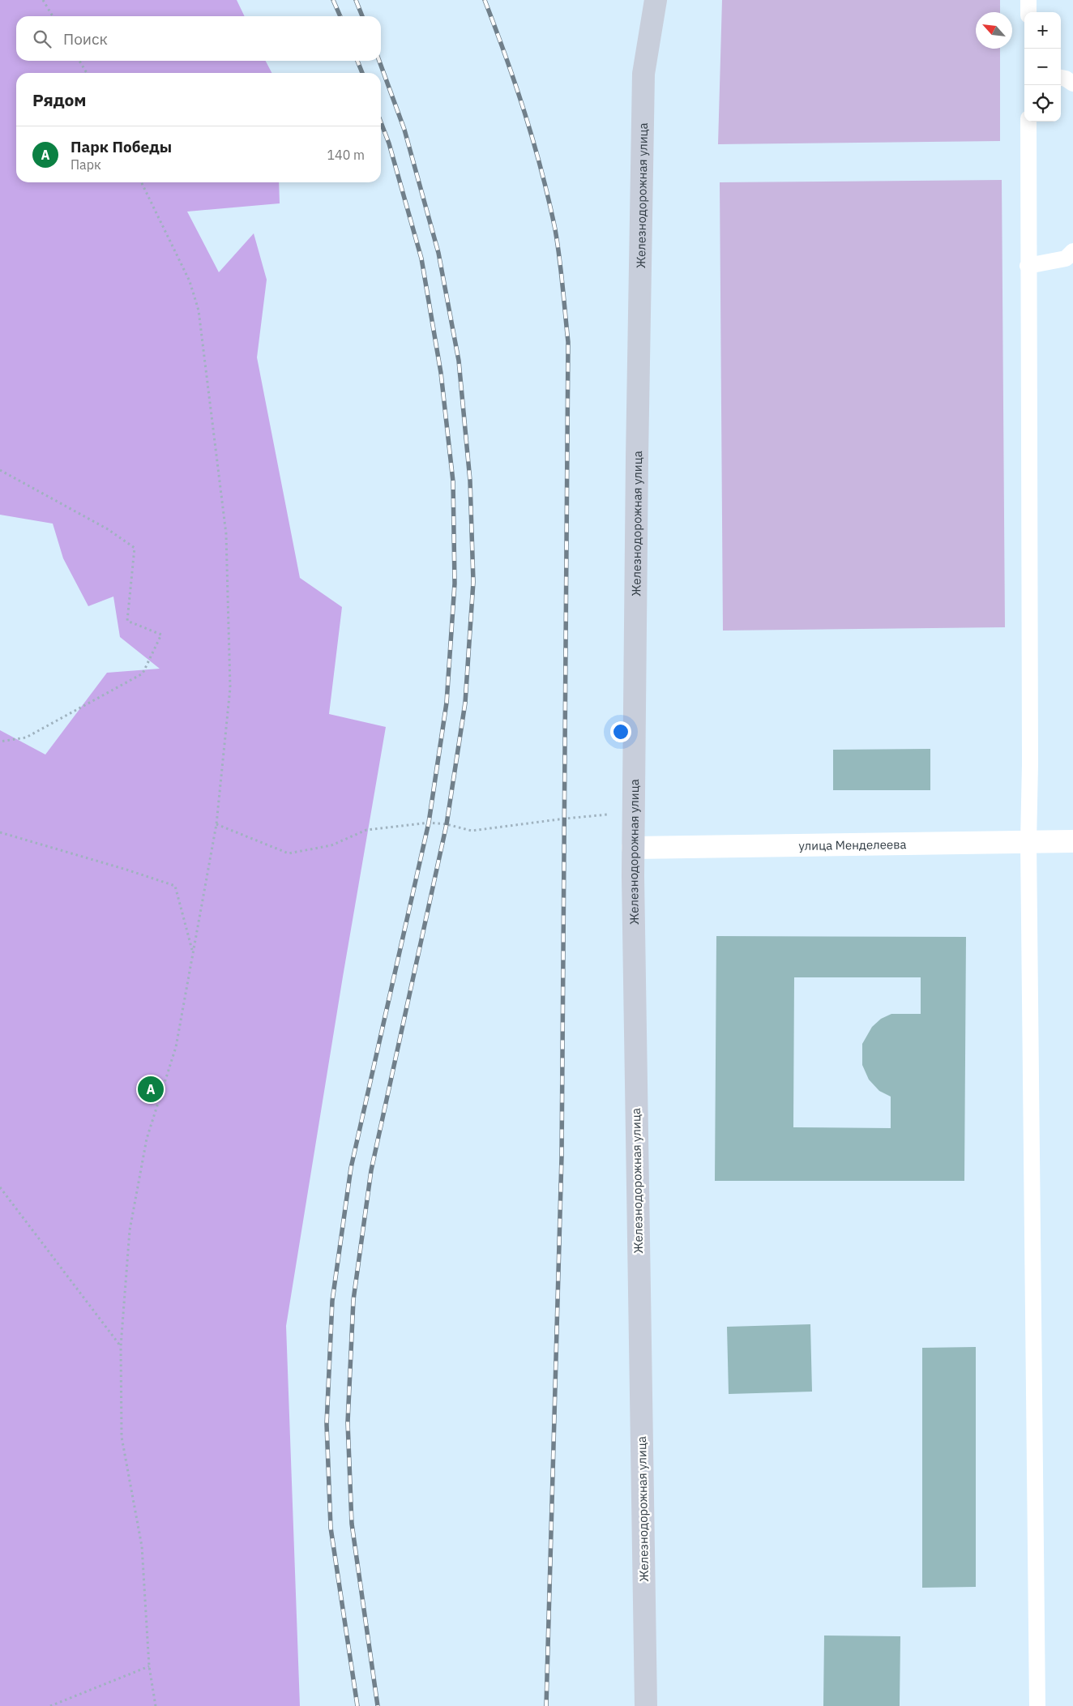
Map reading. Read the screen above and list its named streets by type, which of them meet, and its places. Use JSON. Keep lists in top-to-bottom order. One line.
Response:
{"streets":{"main road":["Железнодорожная улица"],"street":["улица Менделеева"]},"crossings":[["Железнодорожная улица","улица Менделеева"]],"north":"top left","page":{"map_buttons":["+","−"],"search":"Поиск","heading":"Рядом","list":[{"mark":"A","name":"Парк Победы","note":"Парк","value":"140 m"}],"pins":"A"}}
